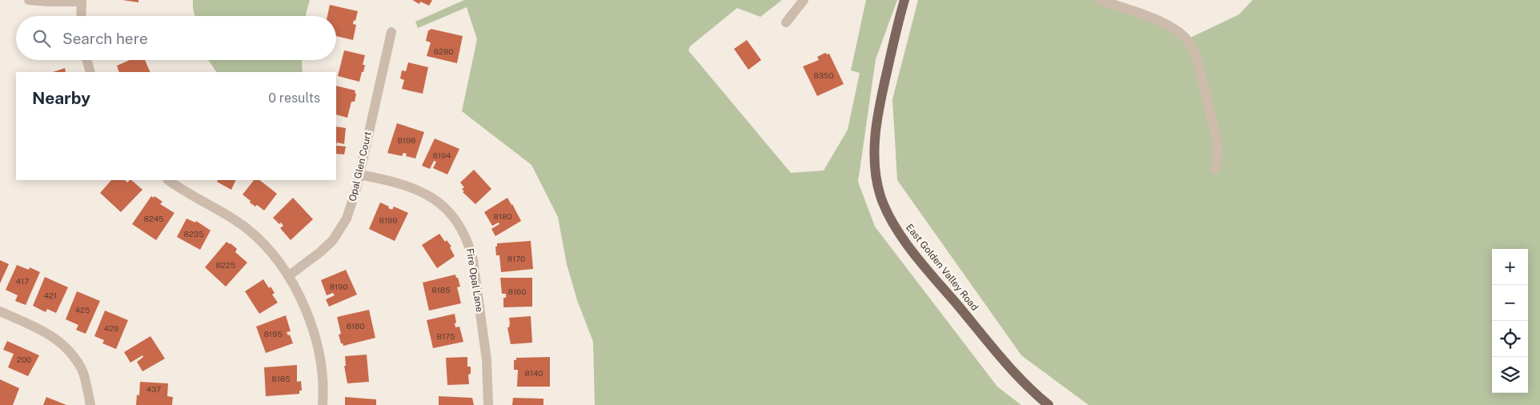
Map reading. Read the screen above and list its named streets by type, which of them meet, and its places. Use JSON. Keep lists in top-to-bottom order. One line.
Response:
{"streets":{"main road":["East Golden Valley Road"],"street":["Opal Glen Court","Fire Opal Lane"]},"crossings":[["Opal Glen Court","Fire Opal Lane"]],"house_numbers":["8280","8350","8198","8194","8180","8245","8199","8235","8170","8225","417","8190","8185","8160","421","425","8180","429","8195","8175","200","8140","8185","437"],"page":{"search":"Search here","heading":["Nearby","0 results"],"map_buttons":["+","−"]}}
